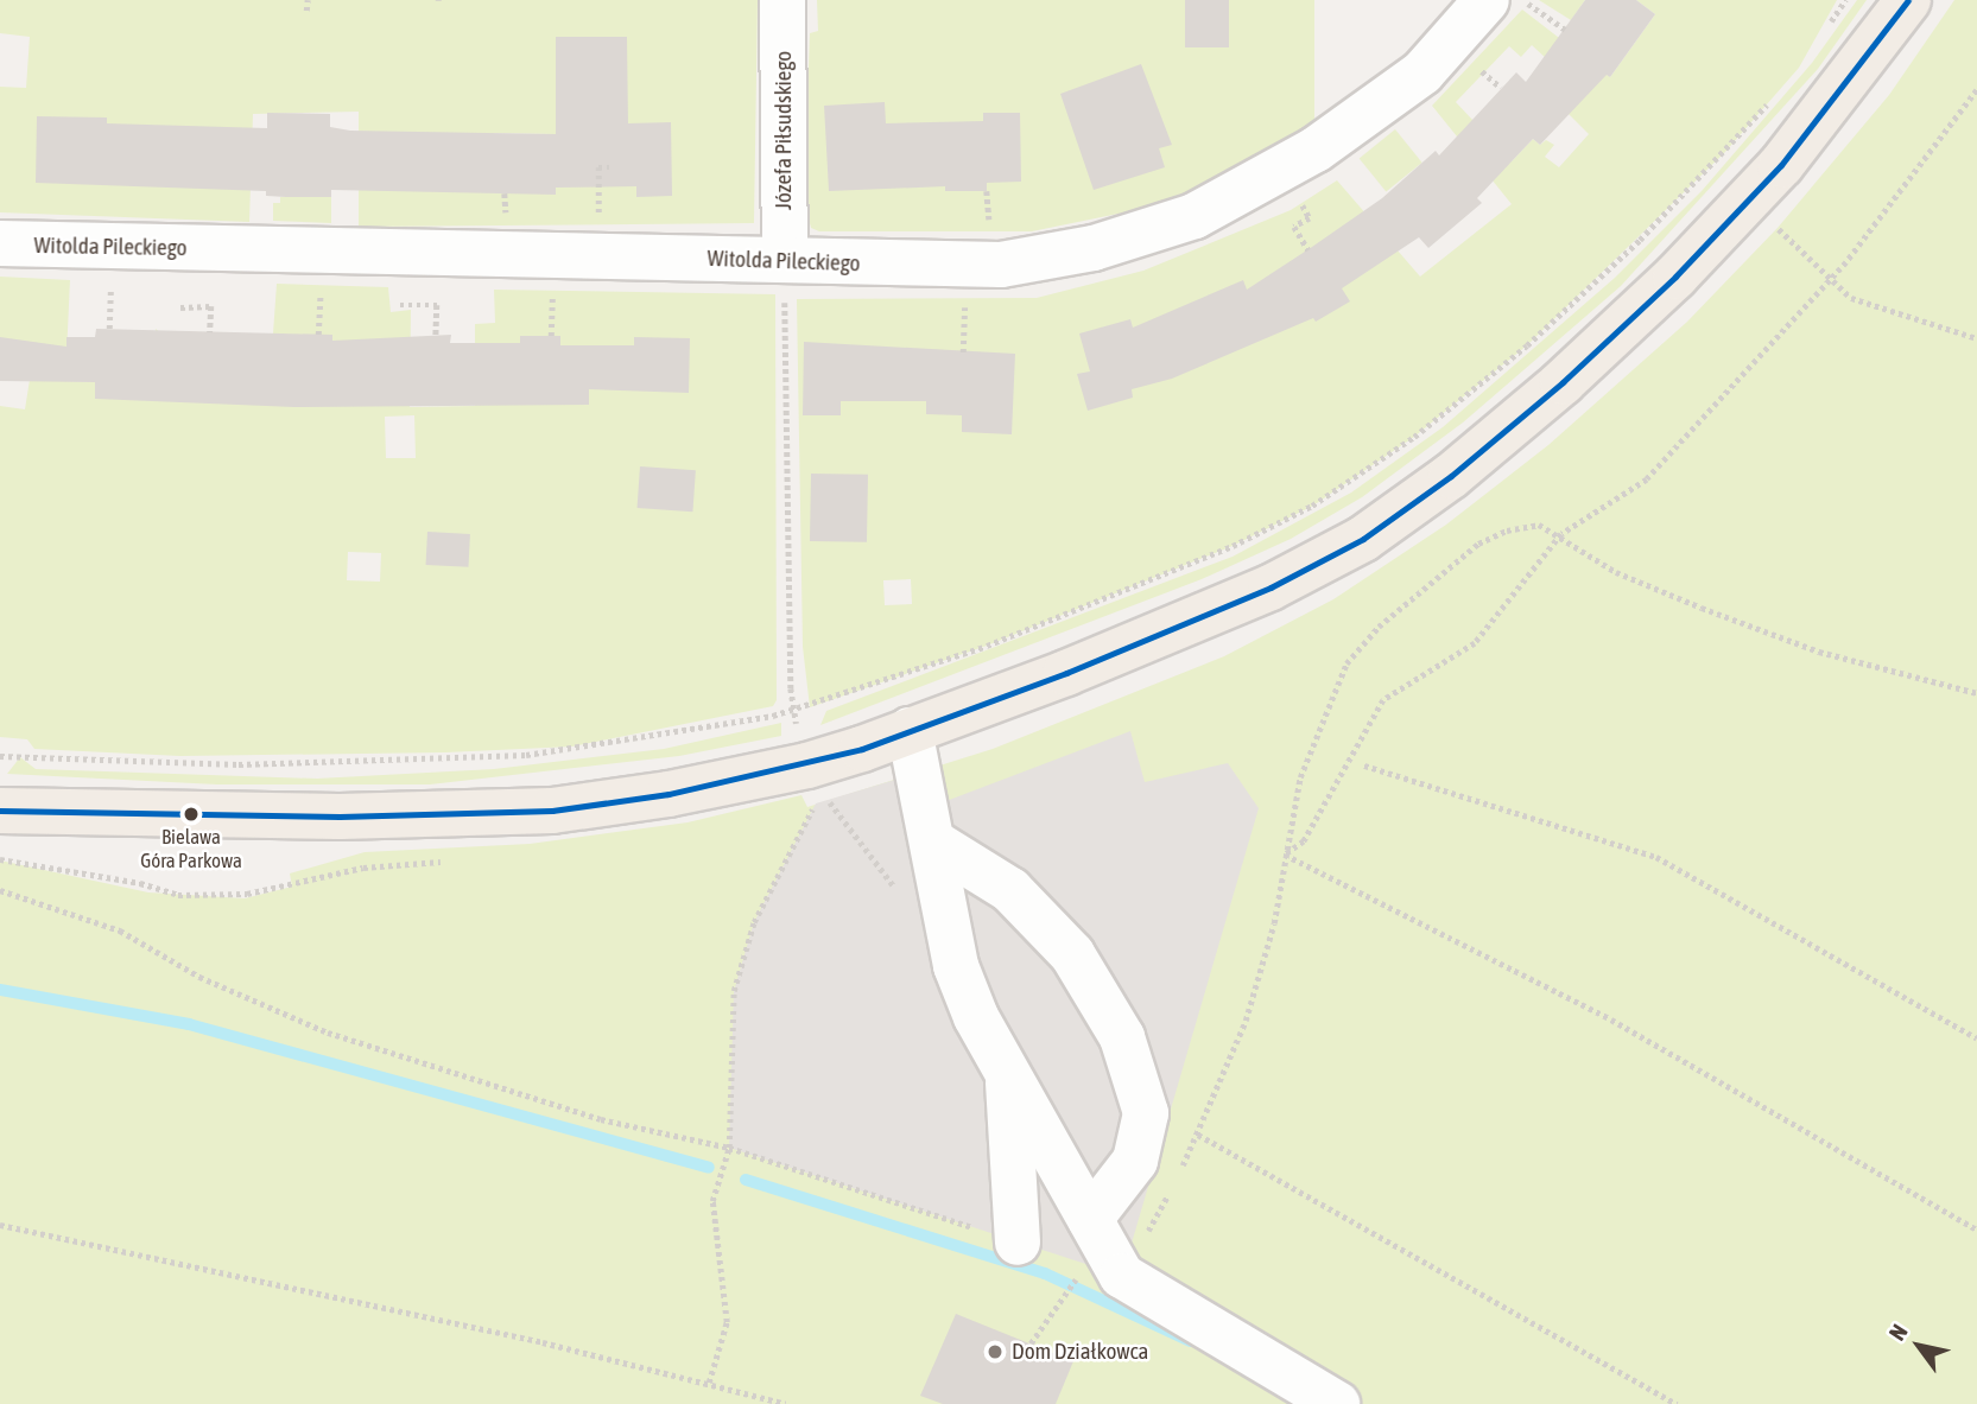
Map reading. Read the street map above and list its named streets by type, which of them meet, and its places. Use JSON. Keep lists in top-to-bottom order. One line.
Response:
{"streets":{"street":["Józefa Piłsudskiego","Witolda Pileckiego"]},"crossings":[["Józefa Piłsudskiego","Witolda Pileckiego"]],"places":["Bielawa Góra Parkowa","Dom Działkowca"],"north":"top left"}
